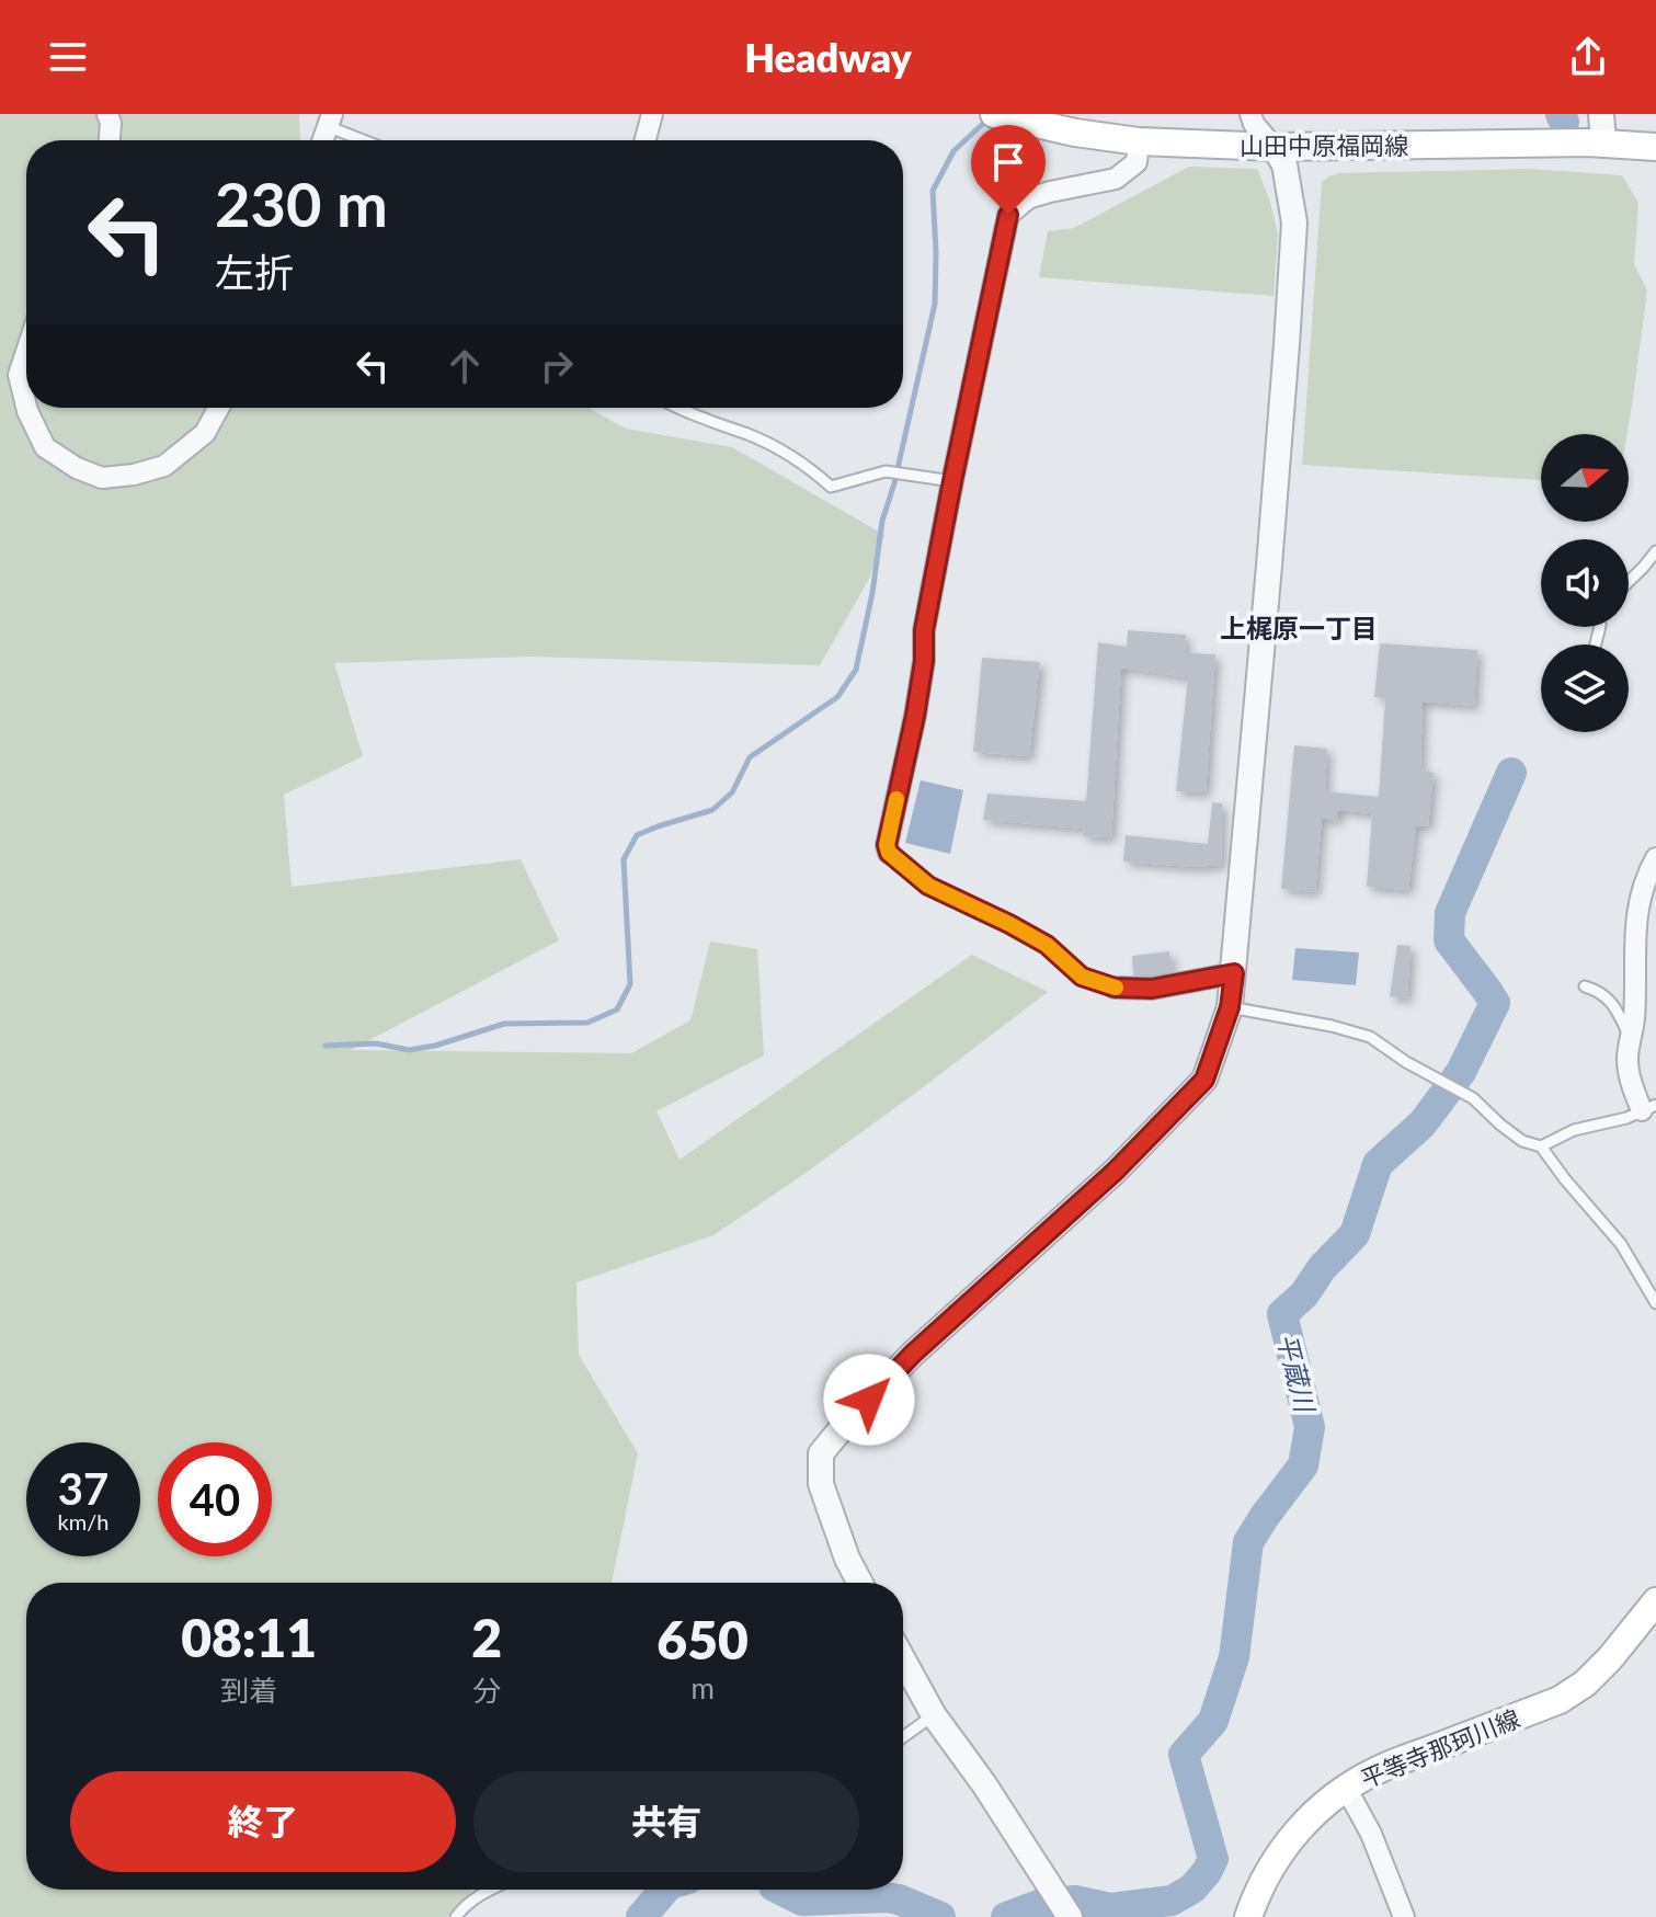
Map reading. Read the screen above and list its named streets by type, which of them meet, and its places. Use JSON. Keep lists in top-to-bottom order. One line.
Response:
{"streets":{"main road":["山田中原福岡線","平等寺那珂川線"]},"districts":["上梶原一丁目"],"water":["平蔵川"],"north":"right","page":{"header":"Headway","turn":["230 m","左折"],"speed":"37 km/h","limit":"40","eta":["08:11","到着","2","分","650","m"],"buttons":["終了","共有"]}}
